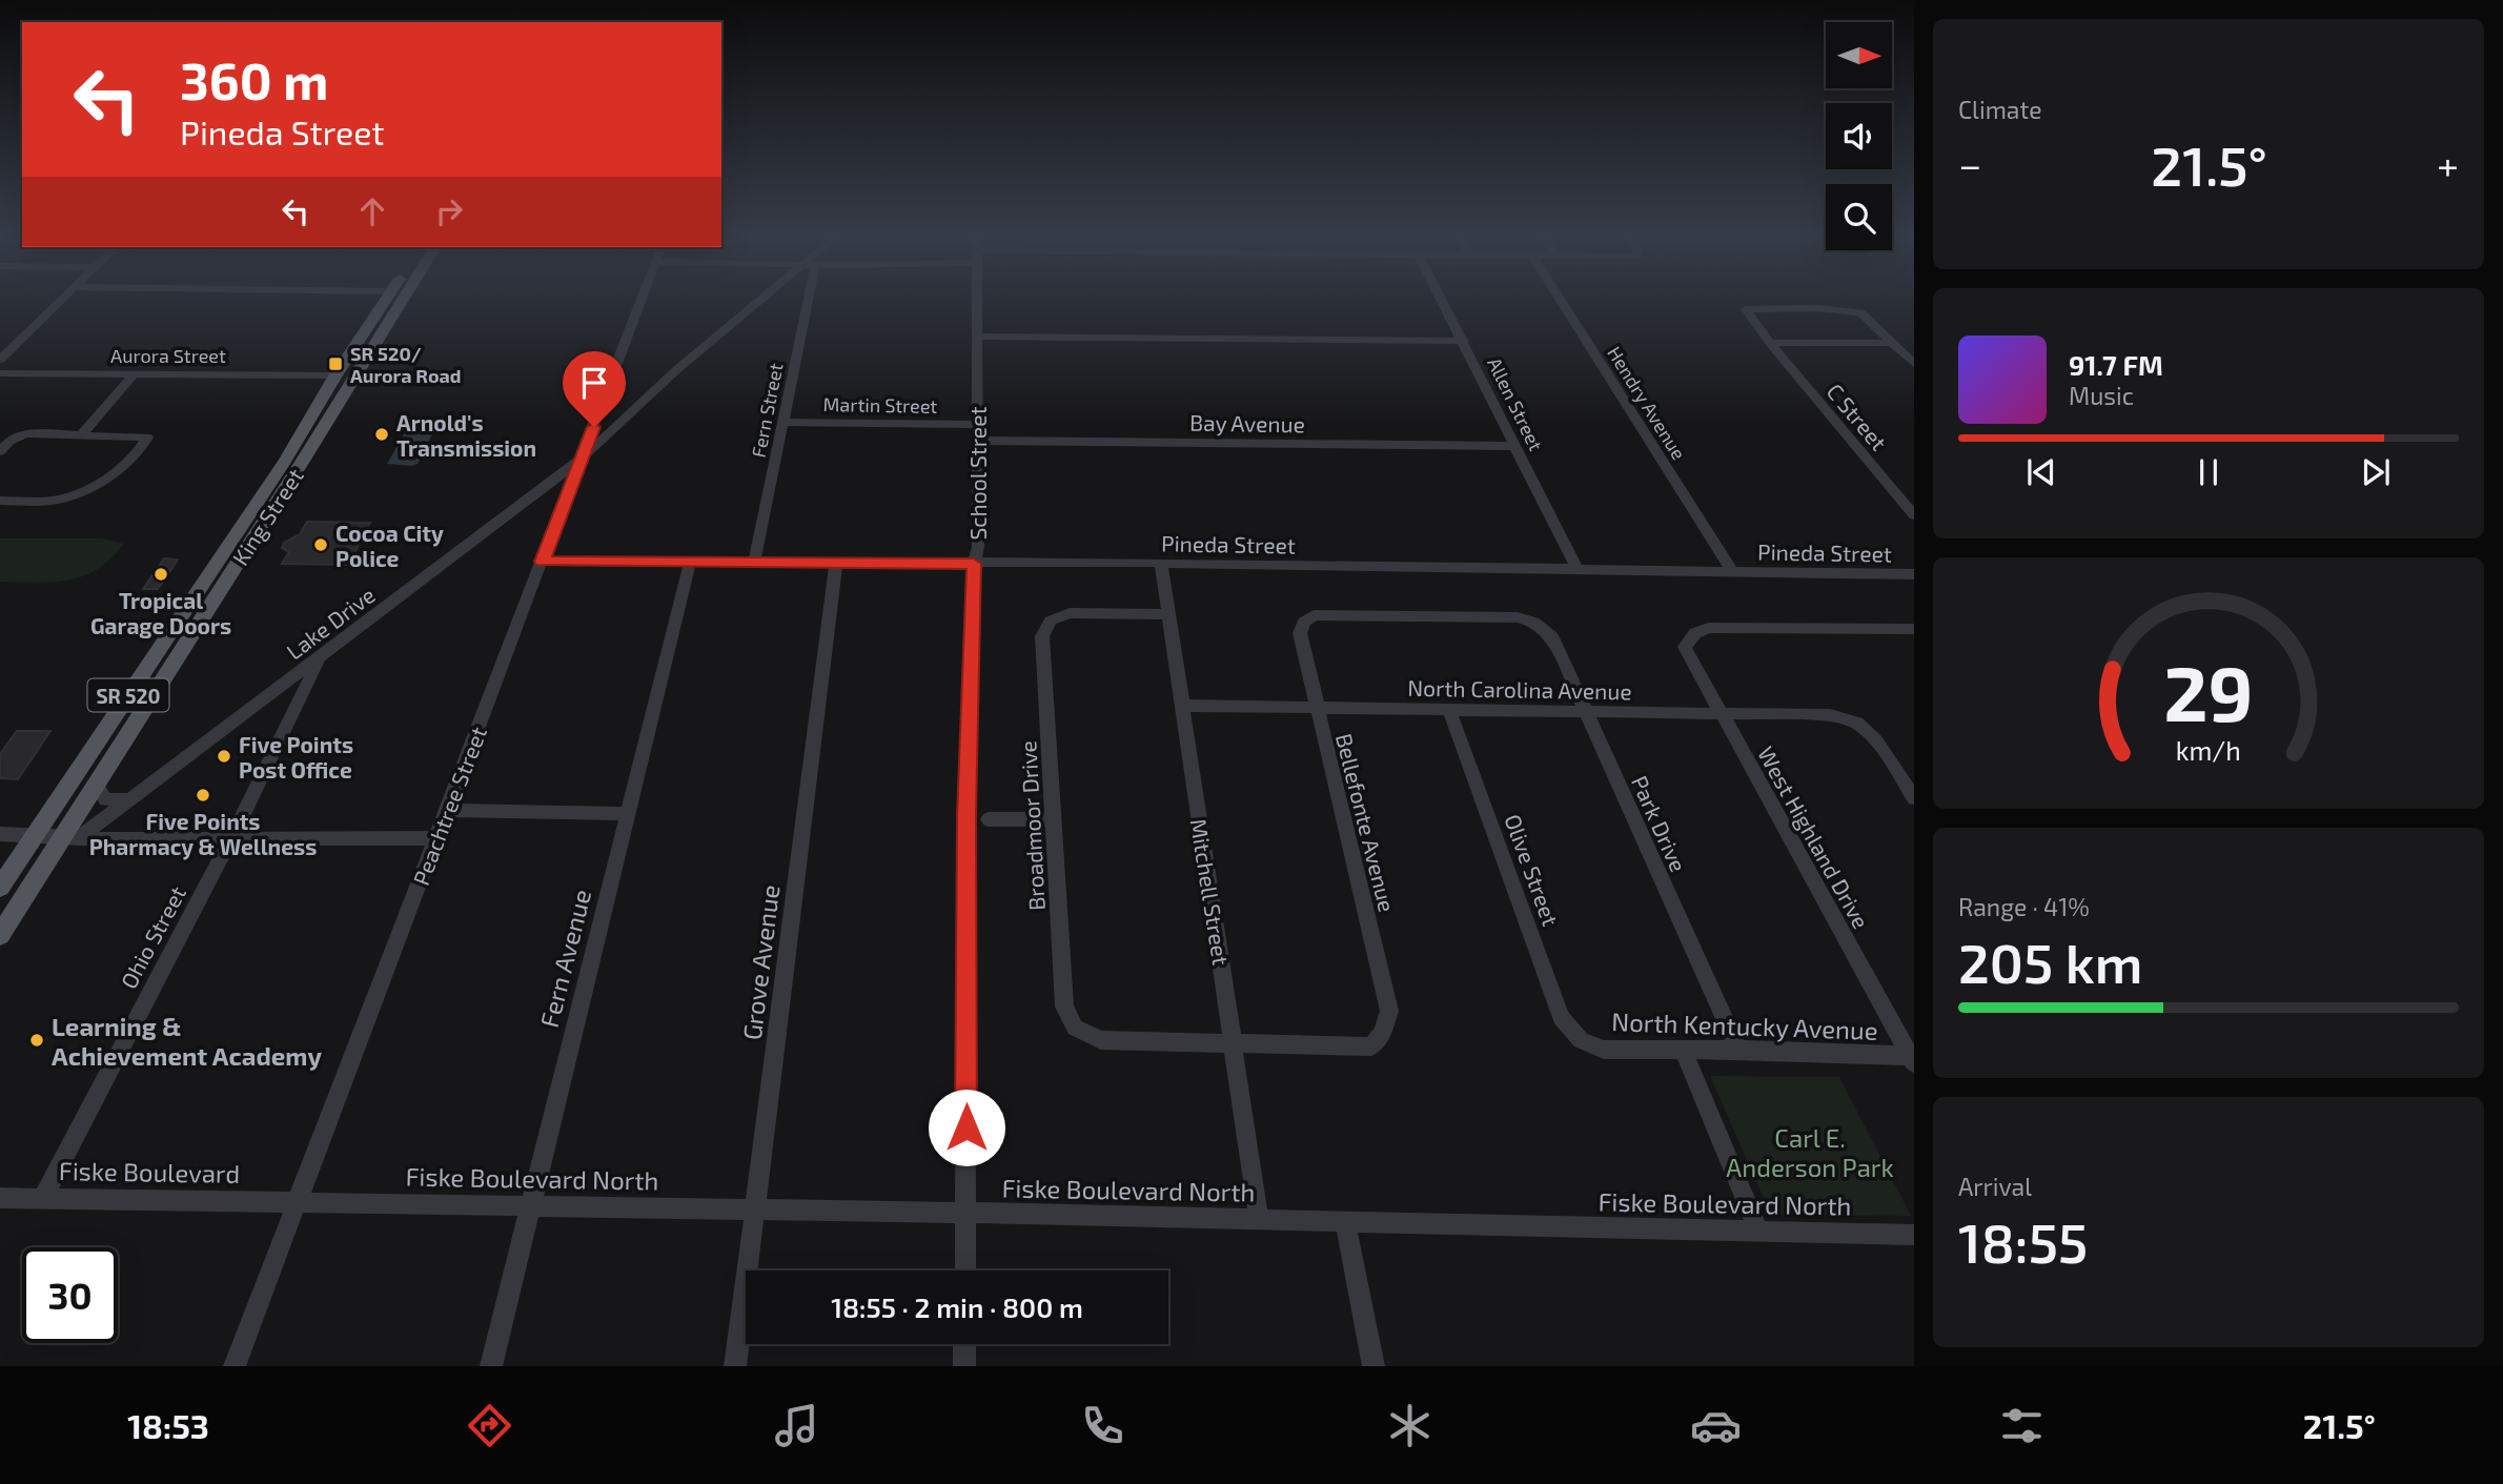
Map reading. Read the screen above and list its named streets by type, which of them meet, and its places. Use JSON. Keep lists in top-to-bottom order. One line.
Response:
{"streets":{"main road":["King Street","SR 520"],"street":["Aurora Street","Hendry Avenue","Allen Street","Martin Street","Fern Street","C Street","Bay Avenue","School Street","Pineda Street","Lake Drive","North Carolina Avenue","Peachtree Street","Bellefonte Avenue","Park Drive","Broadmoor Drive","West Highland Drive","Olive Street","Mitchell Street","Ohio Street","Fern Avenue","Grove Avenue","North Kentucky Avenue","Fiske Boulevard","Fiske Boulevard North"]},"crossings":[["Aurora Street","King Street"],["Hendry Avenue","Pineda Street"],["Allen Street","Bay Avenue"],["Allen Street","Pineda Street"],["Martin Street","Fern Street"],["Martin Street","Bay Avenue"],["Martin Street","School Street"],["Fern Street","Pineda Street"],["Bay Avenue","School Street"],["School Street","Pineda Street"],["School Street","Fiske Boulevard North"],["King Street","Lake Drive"],["Pineda Street","Peachtree Street"],["Pineda Street","Mitchell Street"],["Pineda Street","Fern Avenue"],["Pineda Street","Grove Avenue"],["Lake Drive","Peachtree Street"],["Lake Drive","Ohio Street"],["North Carolina Avenue","Bellefonte Avenue"],["North Carolina Avenue","Park Drive"],["North Carolina Avenue","West Highland Drive"],["North Carolina Avenue","Olive Street"],["North Carolina Avenue","Mitchell Street"],["Peachtree Street","Fiske Boulevard"],["Peachtree Street","Fiske Boulevard North"],["Bellefonte Avenue","Park Drive"],["Bellefonte Avenue","Broadmoor Drive"],["Bellefonte Avenue","Mitchell Street"],["Park Drive","North Kentucky Avenue"],["Broadmoor Drive","Mitchell Street"],["West Highland Drive","North Kentucky Avenue"],["Olive Street","North Kentucky Avenue"],["Mitchell Street","Fiske Boulevard North"],["Ohio Street","Fiske Boulevard"],["Fern Avenue","Fiske Boulevard North"],["Grove Avenue","Fiske Boulevard North"],["Fiske Boulevard","Fiske Boulevard North"]],"parks":["Carl E. Anderson Park"],"places":{"transit":["SR 520/ Aurora Road"],"other":["Arnold's Transmission","Cocoa City Police","Tropical Garage Doors","Five Points Post Office","Five Points Pharmacy & Wellness","Learning & Achievement Academy"]},"north":"right","page":{"tile":["Climate",["Range · 41%","205 km"],["Arrival","18:55"]],"turn":["360 m","Pineda Street"],"heat":["−","21.5°","+"],"song":["91.7 FM","Music"],"limit":"30","trip":"18:55 · 2 min · 800 m","tabs":["18:53","21.5°"],"gauge":["29","km/h"]}}
